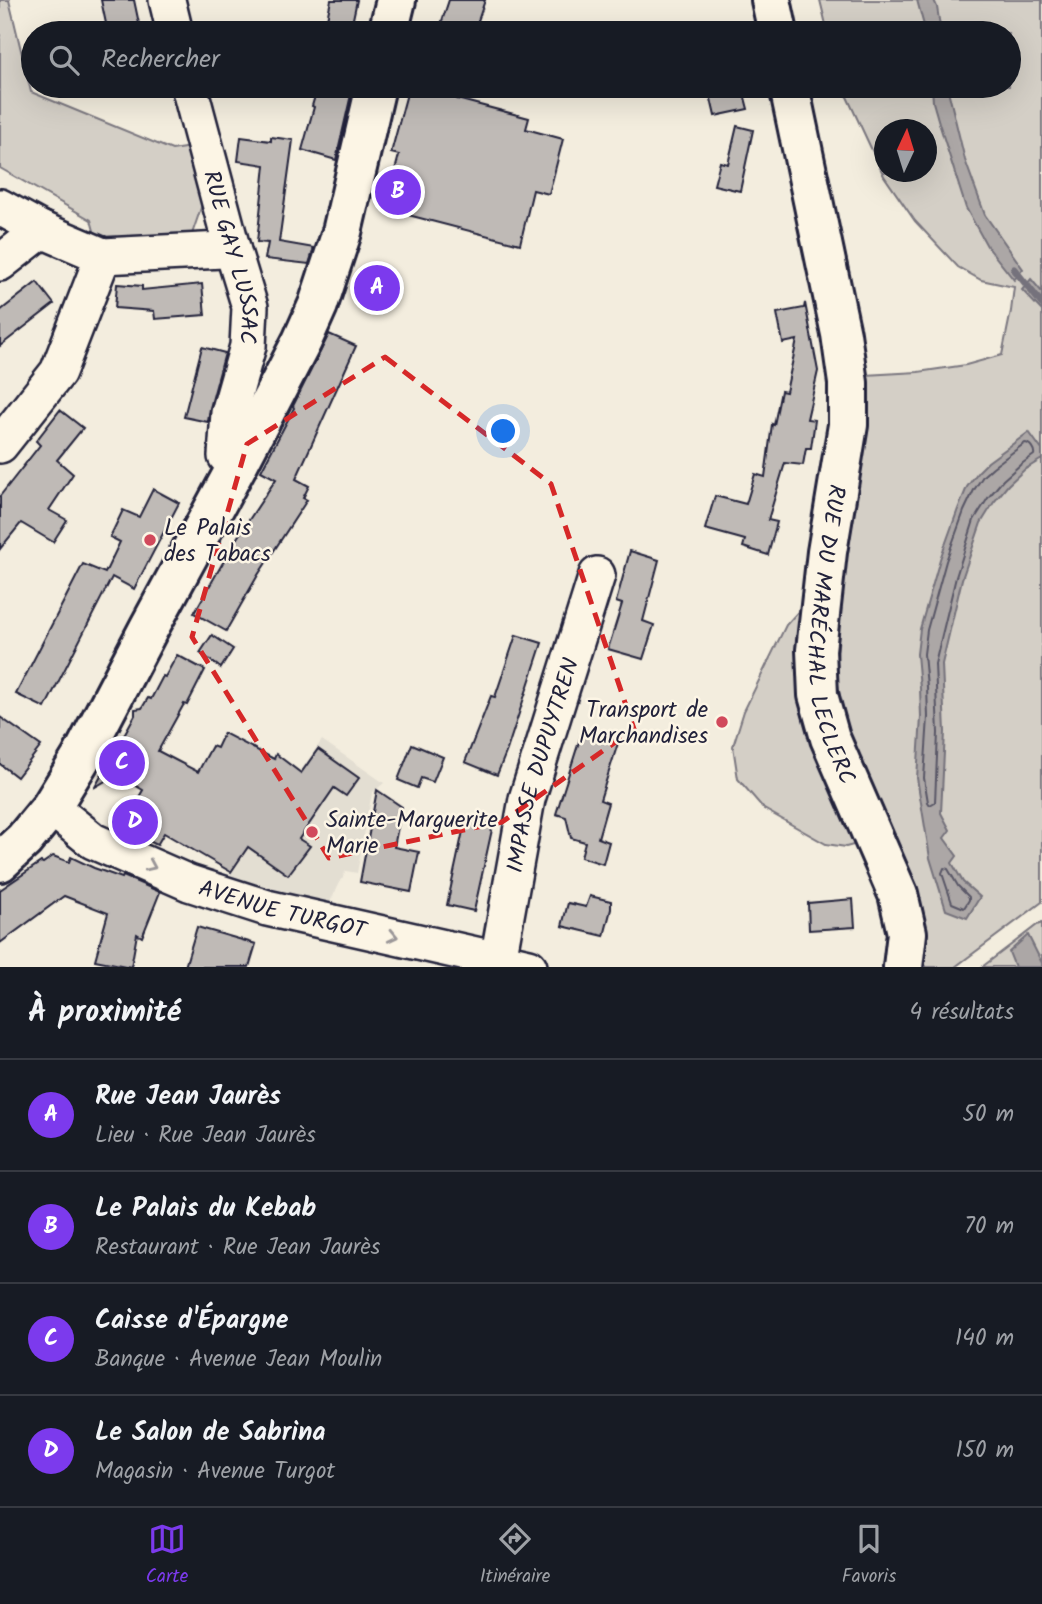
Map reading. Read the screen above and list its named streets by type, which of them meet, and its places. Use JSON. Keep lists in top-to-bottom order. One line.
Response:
{"streets":{"main road":["RUE DU MARÉCHAL LECLERC"],"street":["RUE GAY LUSSAC","IMPASSE DUPUYTREN","AVENUE TURGOT"]},"crossings":[["IMPASSE DUPUYTREN","AVENUE TURGOT"]],"one_way":["AVENUE TURGOT"],"places":["Le Palais des Tabacs","Transport de Marchandises","Sainte-Marguerite Marie"],"north":"top","page":{"search":"Rechercher","pins":["B","A","C","D"],"heading":["À proximité","4 résultats"],"list":[{"mark":"A","name":"Rue Jean Jaurès","note":"Lieu · Rue Jean Jaurès","value":"50 m"},{"mark":"B","name":"Le Palais du Kebab","note":"Restaurant · Rue Jean Jaurès","value":"70 m"},{"mark":"C","name":"Caisse d'Épargne","note":"Banque · Avenue Jean Moulin","value":"140 m"},{"mark":"D","name":"Le Salon de Sabrina","note":"Magasin · Avenue Turgot","value":"150 m"}],"nav":["Carte","Itinéraire","Favoris"]}}
